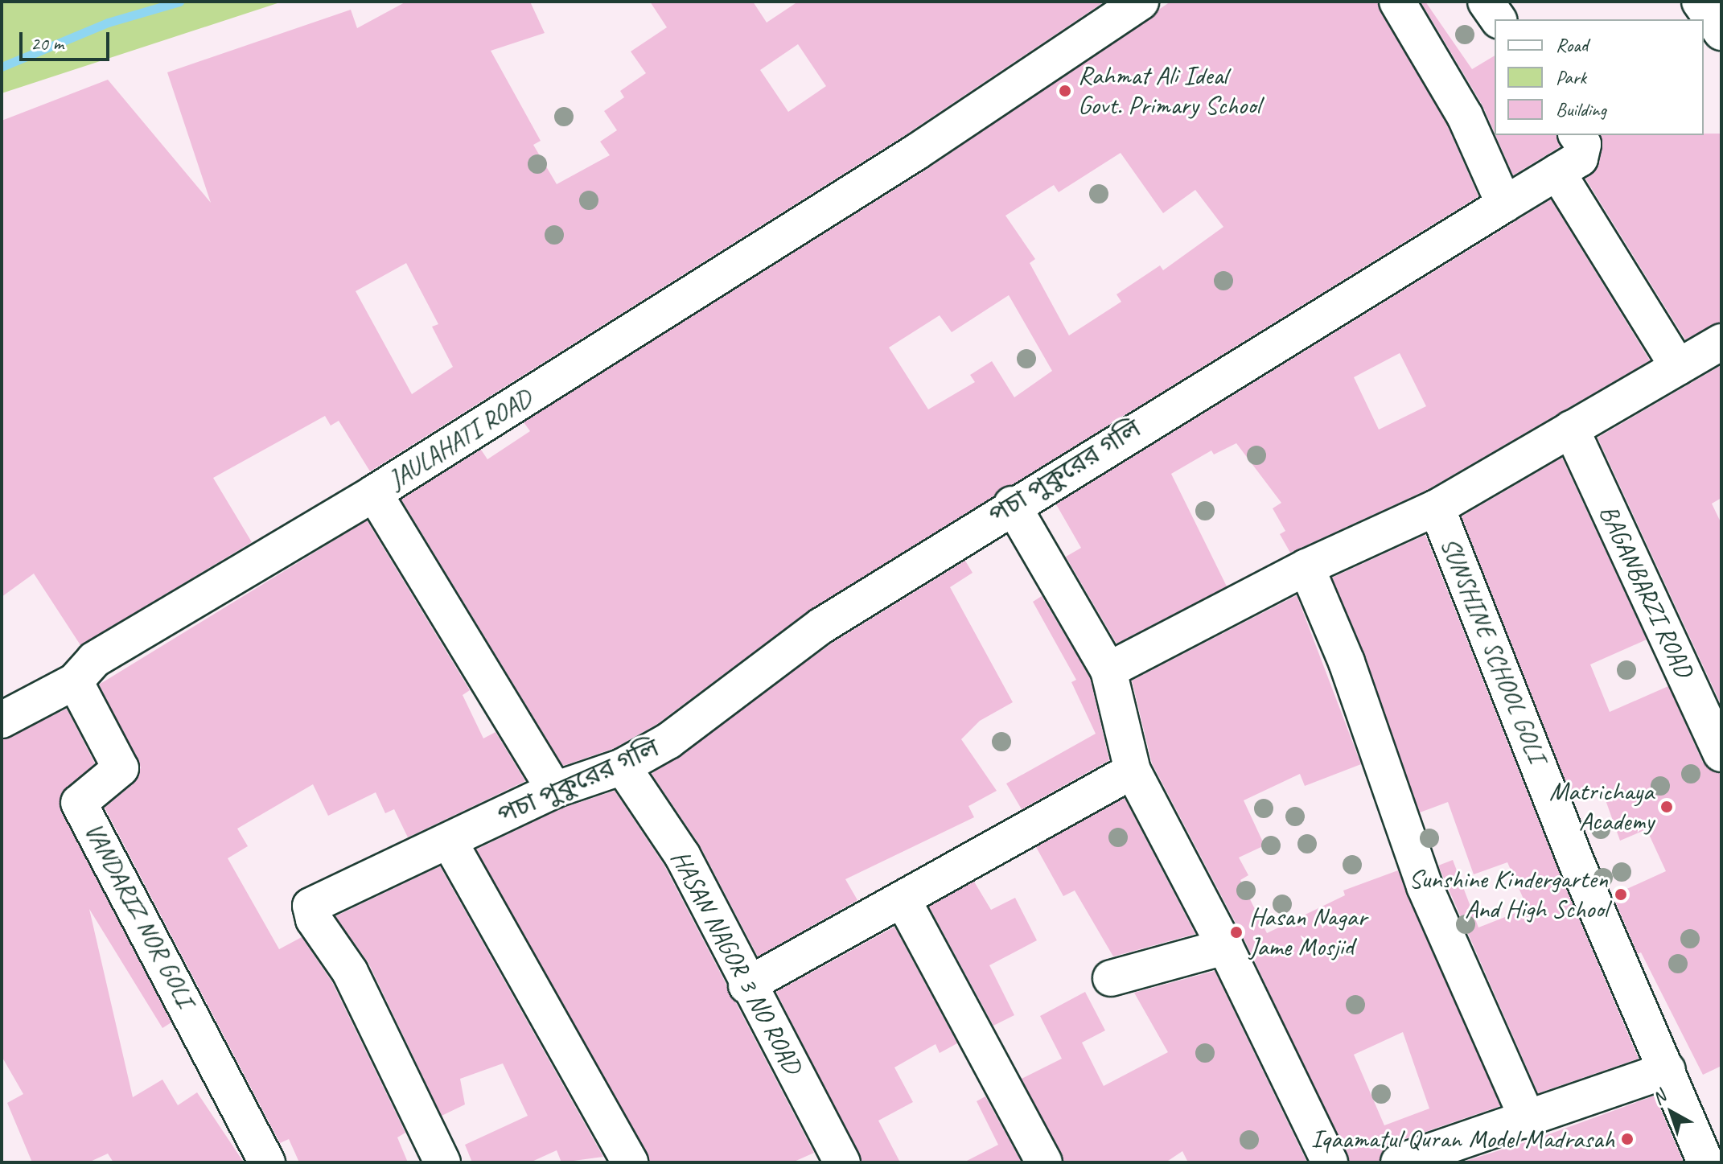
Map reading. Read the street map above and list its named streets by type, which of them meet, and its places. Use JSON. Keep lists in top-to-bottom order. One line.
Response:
{"streets":{"street":["JAULAHATI ROAD","পচা পুকুরের গলি","BAGANBARZI ROAD","SUNSHINE SCHOOL GOLI","VANDARIZ NOR GOLI","HASAN NAGOR 3 NO ROAD"]},"crossings":[["JAULAHATI ROAD","VANDARIZ NOR GOLI"],["পচা পুকুরের গলি","HASAN NAGOR 3 NO ROAD"]],"places":["Rahmat Ali Ideal Govt. Primary School","Matrichaya Academy","Sunshine Kindergarten And High School","Hasan Nagar Jame Mosjid","Iqaamatul Quran Model Madrasah"],"legend":["Road","Park","Building"],"scale_bar":"20 m","north":"top left"}
